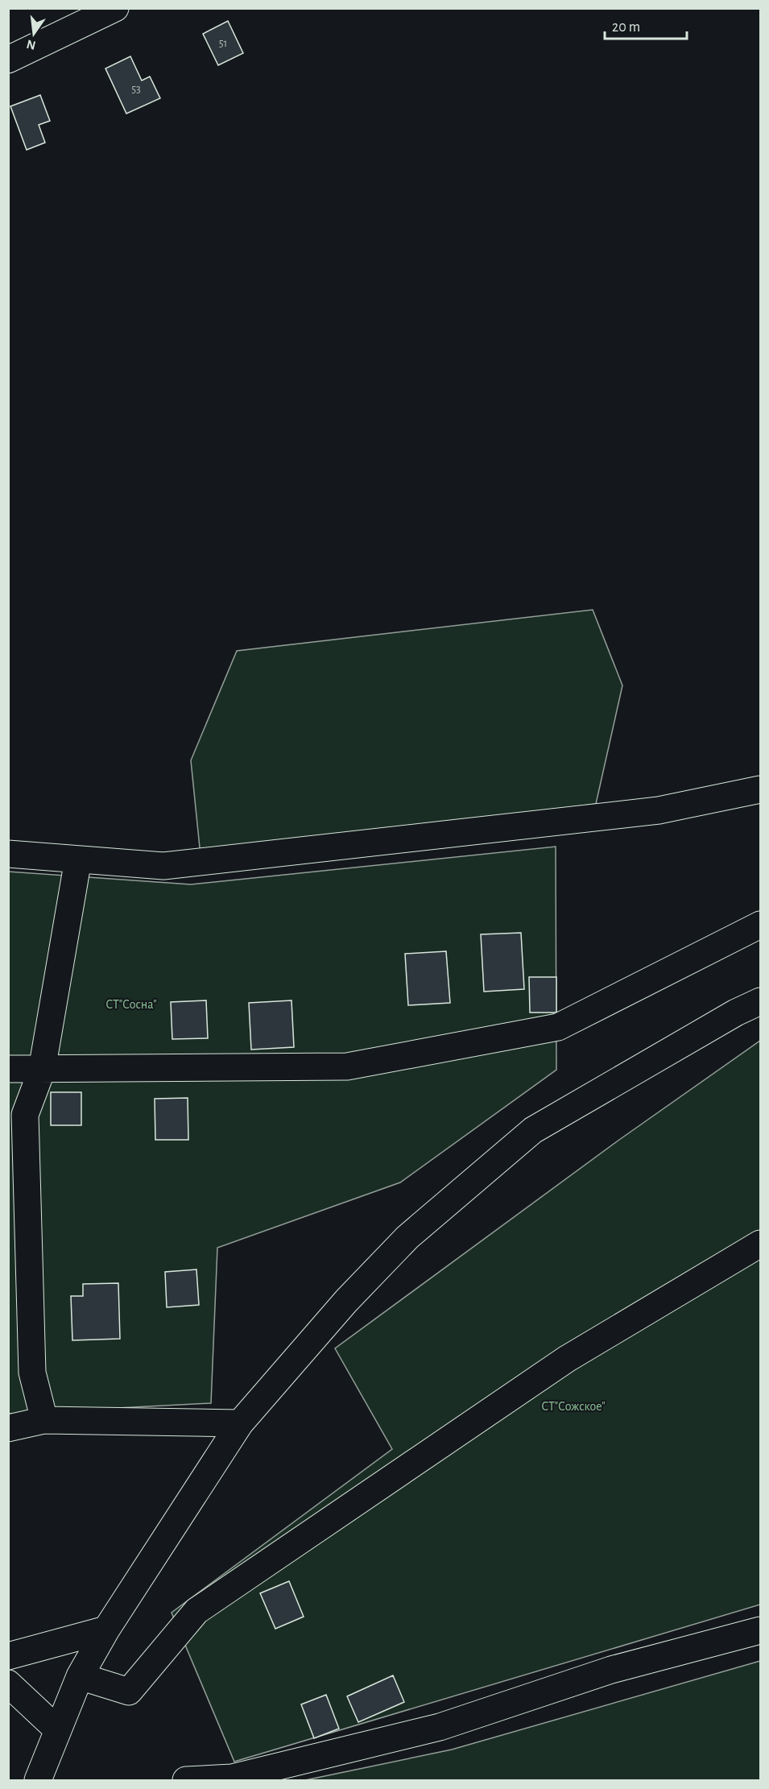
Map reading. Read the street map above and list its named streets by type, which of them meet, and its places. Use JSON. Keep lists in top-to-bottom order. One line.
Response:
{"parks":["СТ\"Сосна\"","СТ\"Сожское\""],"house_numbers":["51","53"],"scale_bar":"20 m","north":"bottom"}
